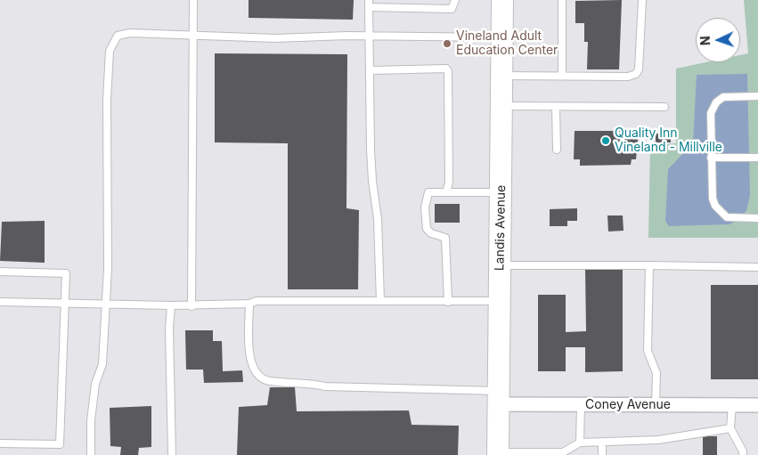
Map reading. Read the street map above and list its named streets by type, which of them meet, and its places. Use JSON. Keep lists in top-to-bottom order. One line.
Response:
{"streets":{"main road":["Landis Avenue"],"street":["Coney Avenue"]},"crossings":[["Landis Avenue","Coney Avenue"]],"places":["Vineland Adult Education Center","Quality Inn Vineland - Millville"],"north":"left"}
